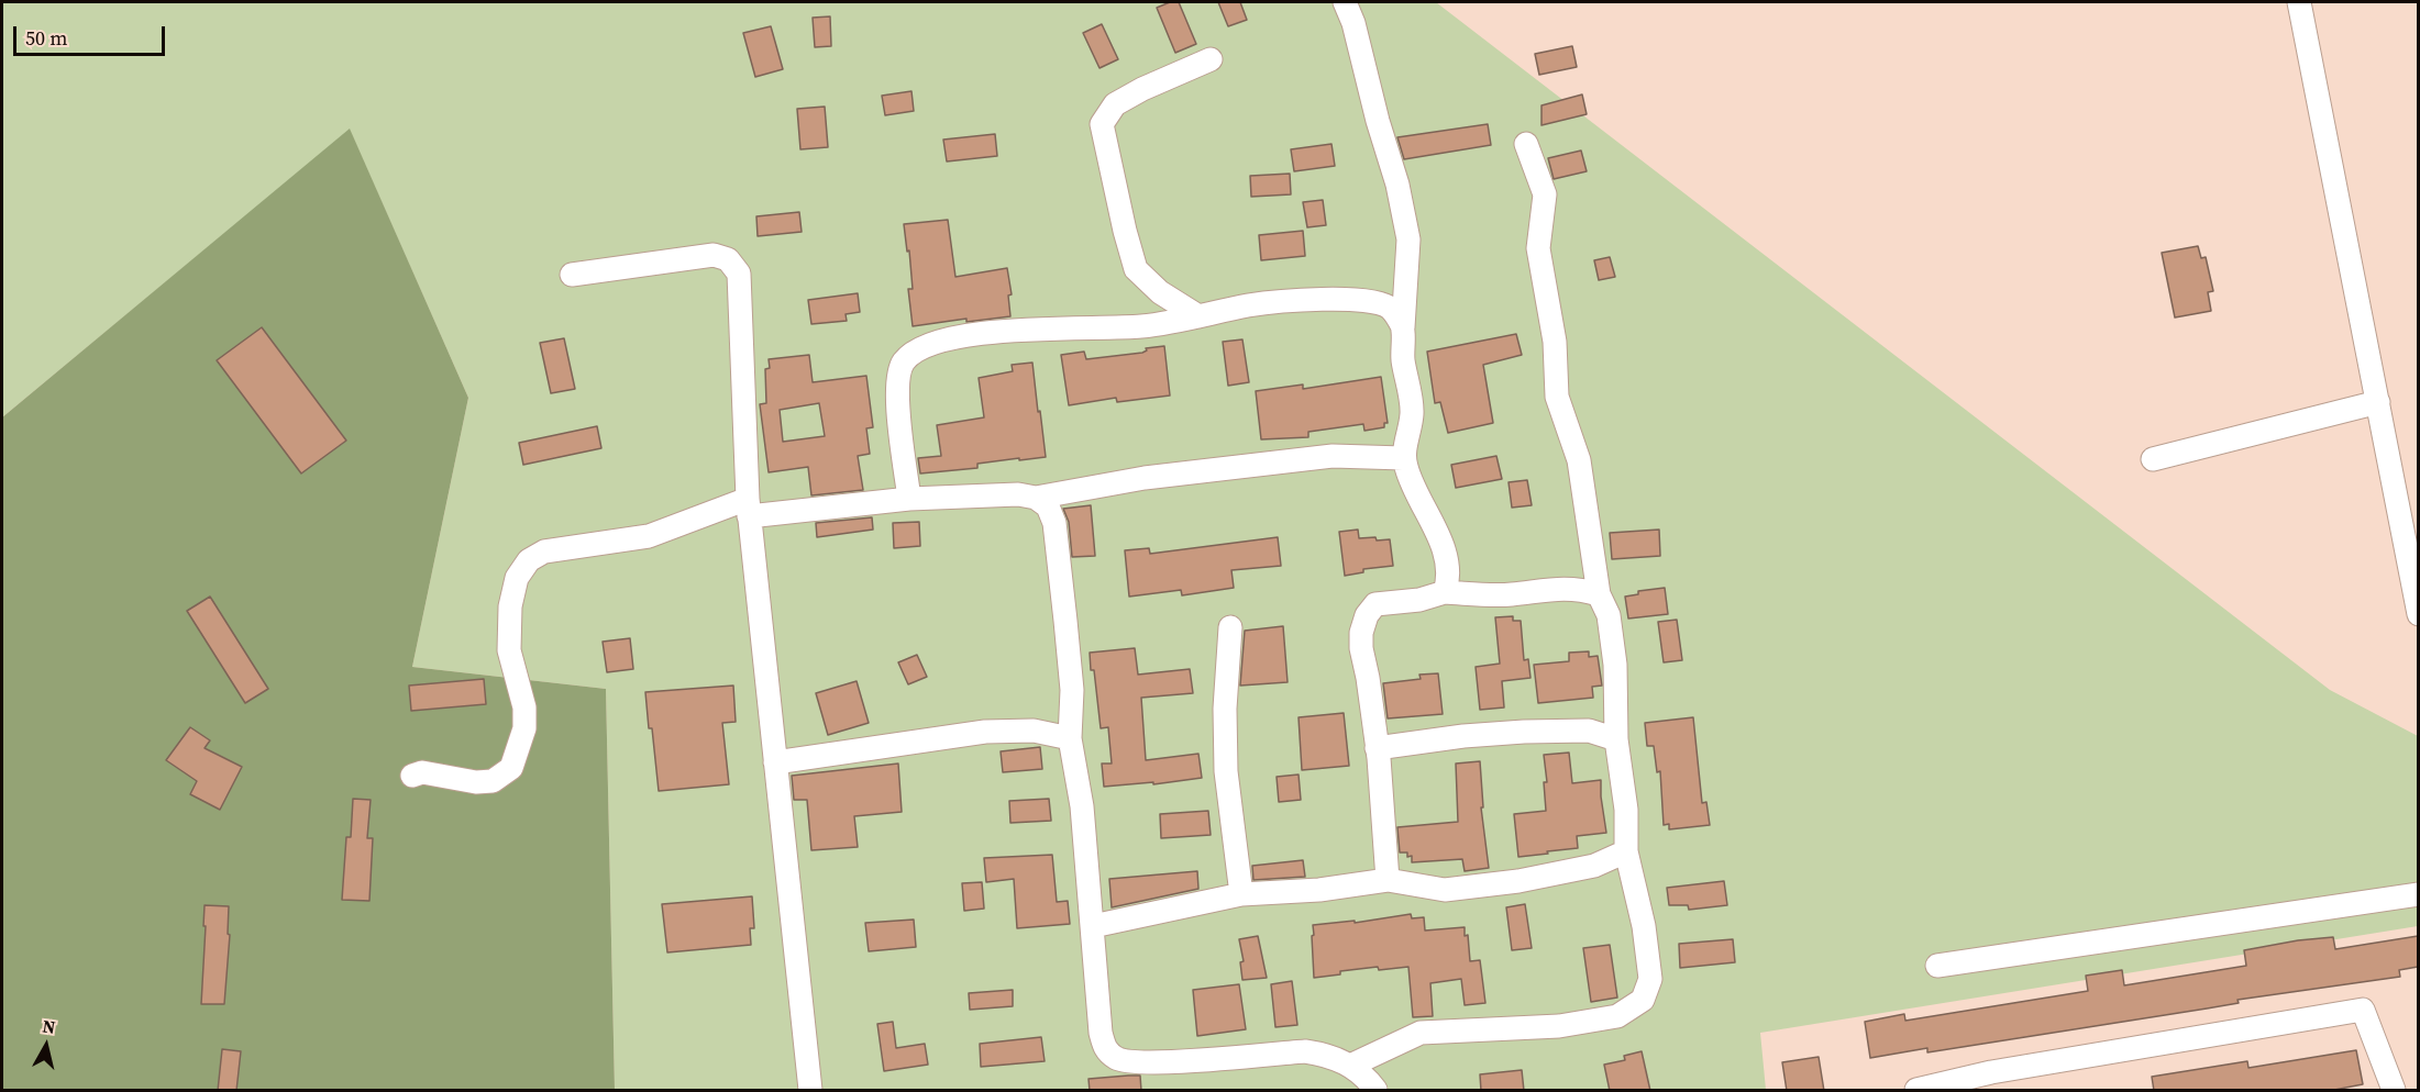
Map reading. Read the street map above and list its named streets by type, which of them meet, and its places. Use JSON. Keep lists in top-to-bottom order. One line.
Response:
{"scale_bar":"50 m","north":"top"}
